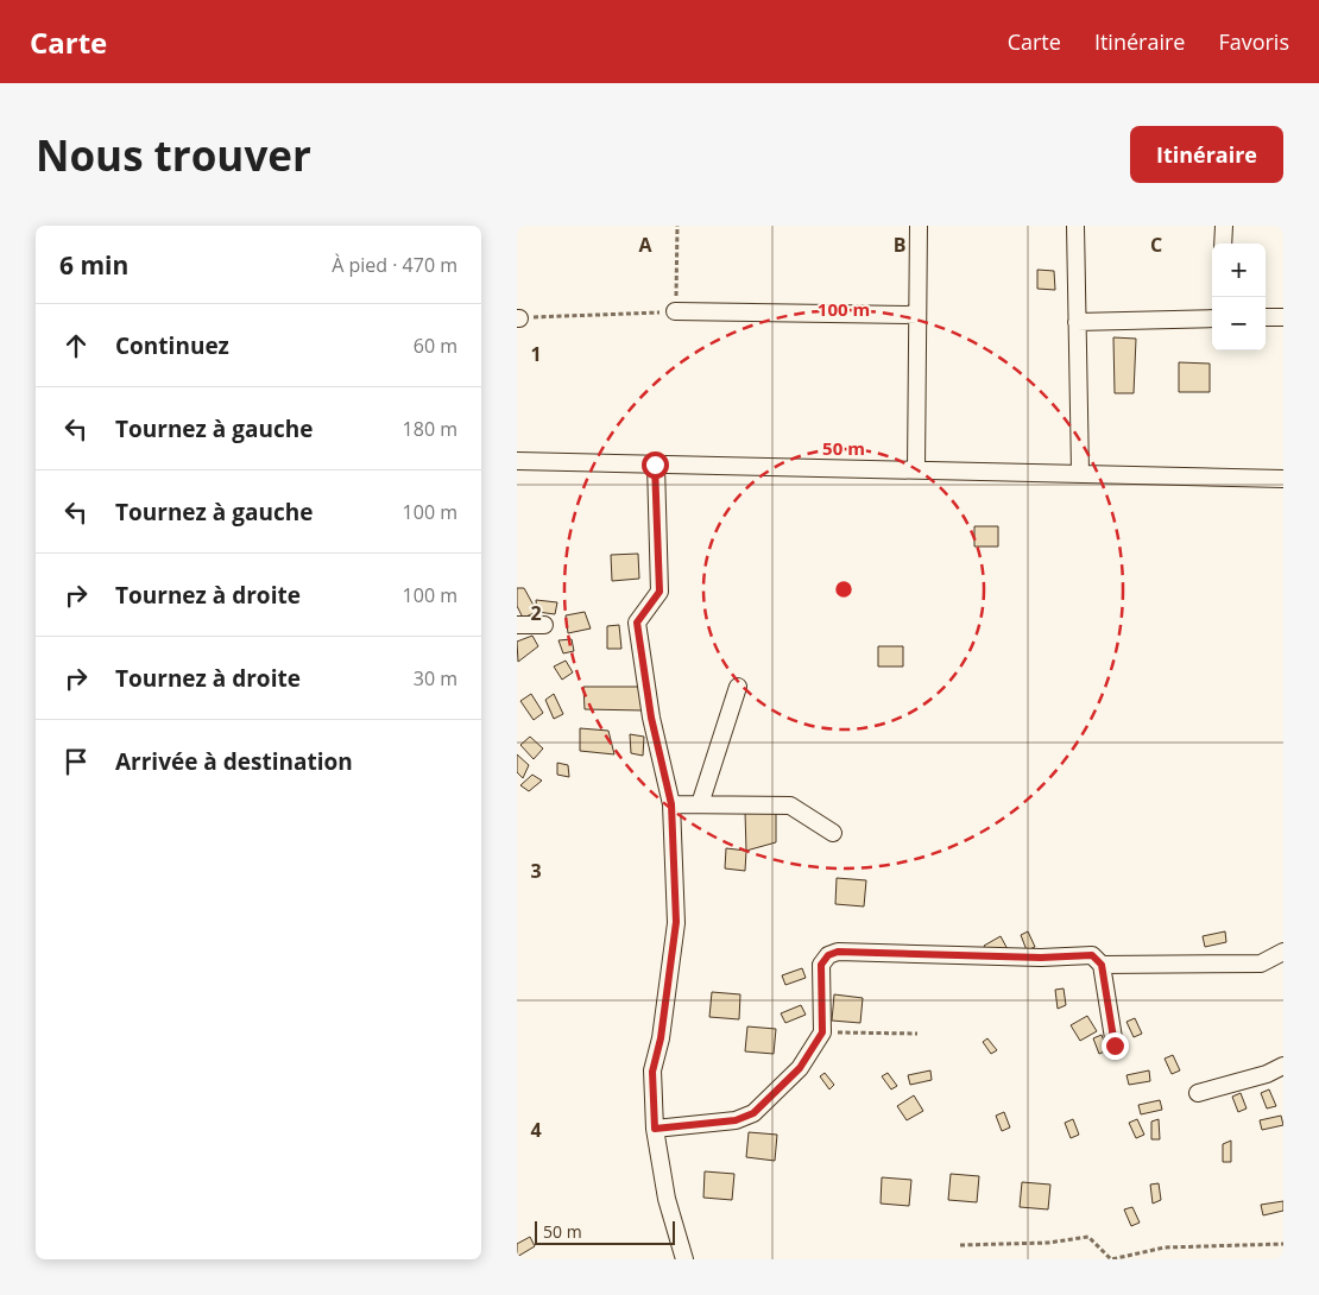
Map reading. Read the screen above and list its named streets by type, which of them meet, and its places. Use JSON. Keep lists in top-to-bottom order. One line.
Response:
{"scale_bar":"50 m","page":{"header":"Carte","nav":["Carte","Itinéraire","Favoris"],"buttons":"Itinéraire","title":"Nous trouver","heading":["6 min","À pied · 470 m"],"map_buttons":["+","−"],"list":[["Continuez","60 m"],["Tournez à gauche","180 m"],["Tournez à gauche","100 m"],["Tournez à droite","100 m"],["Tournez à droite","30 m"],"Arrivée à destination"],"scale":"50 m"},"grid":{"columns":["A","B","C"],"rows":["1","2","3","4"]},"rings":["100 m","50 m"]}
